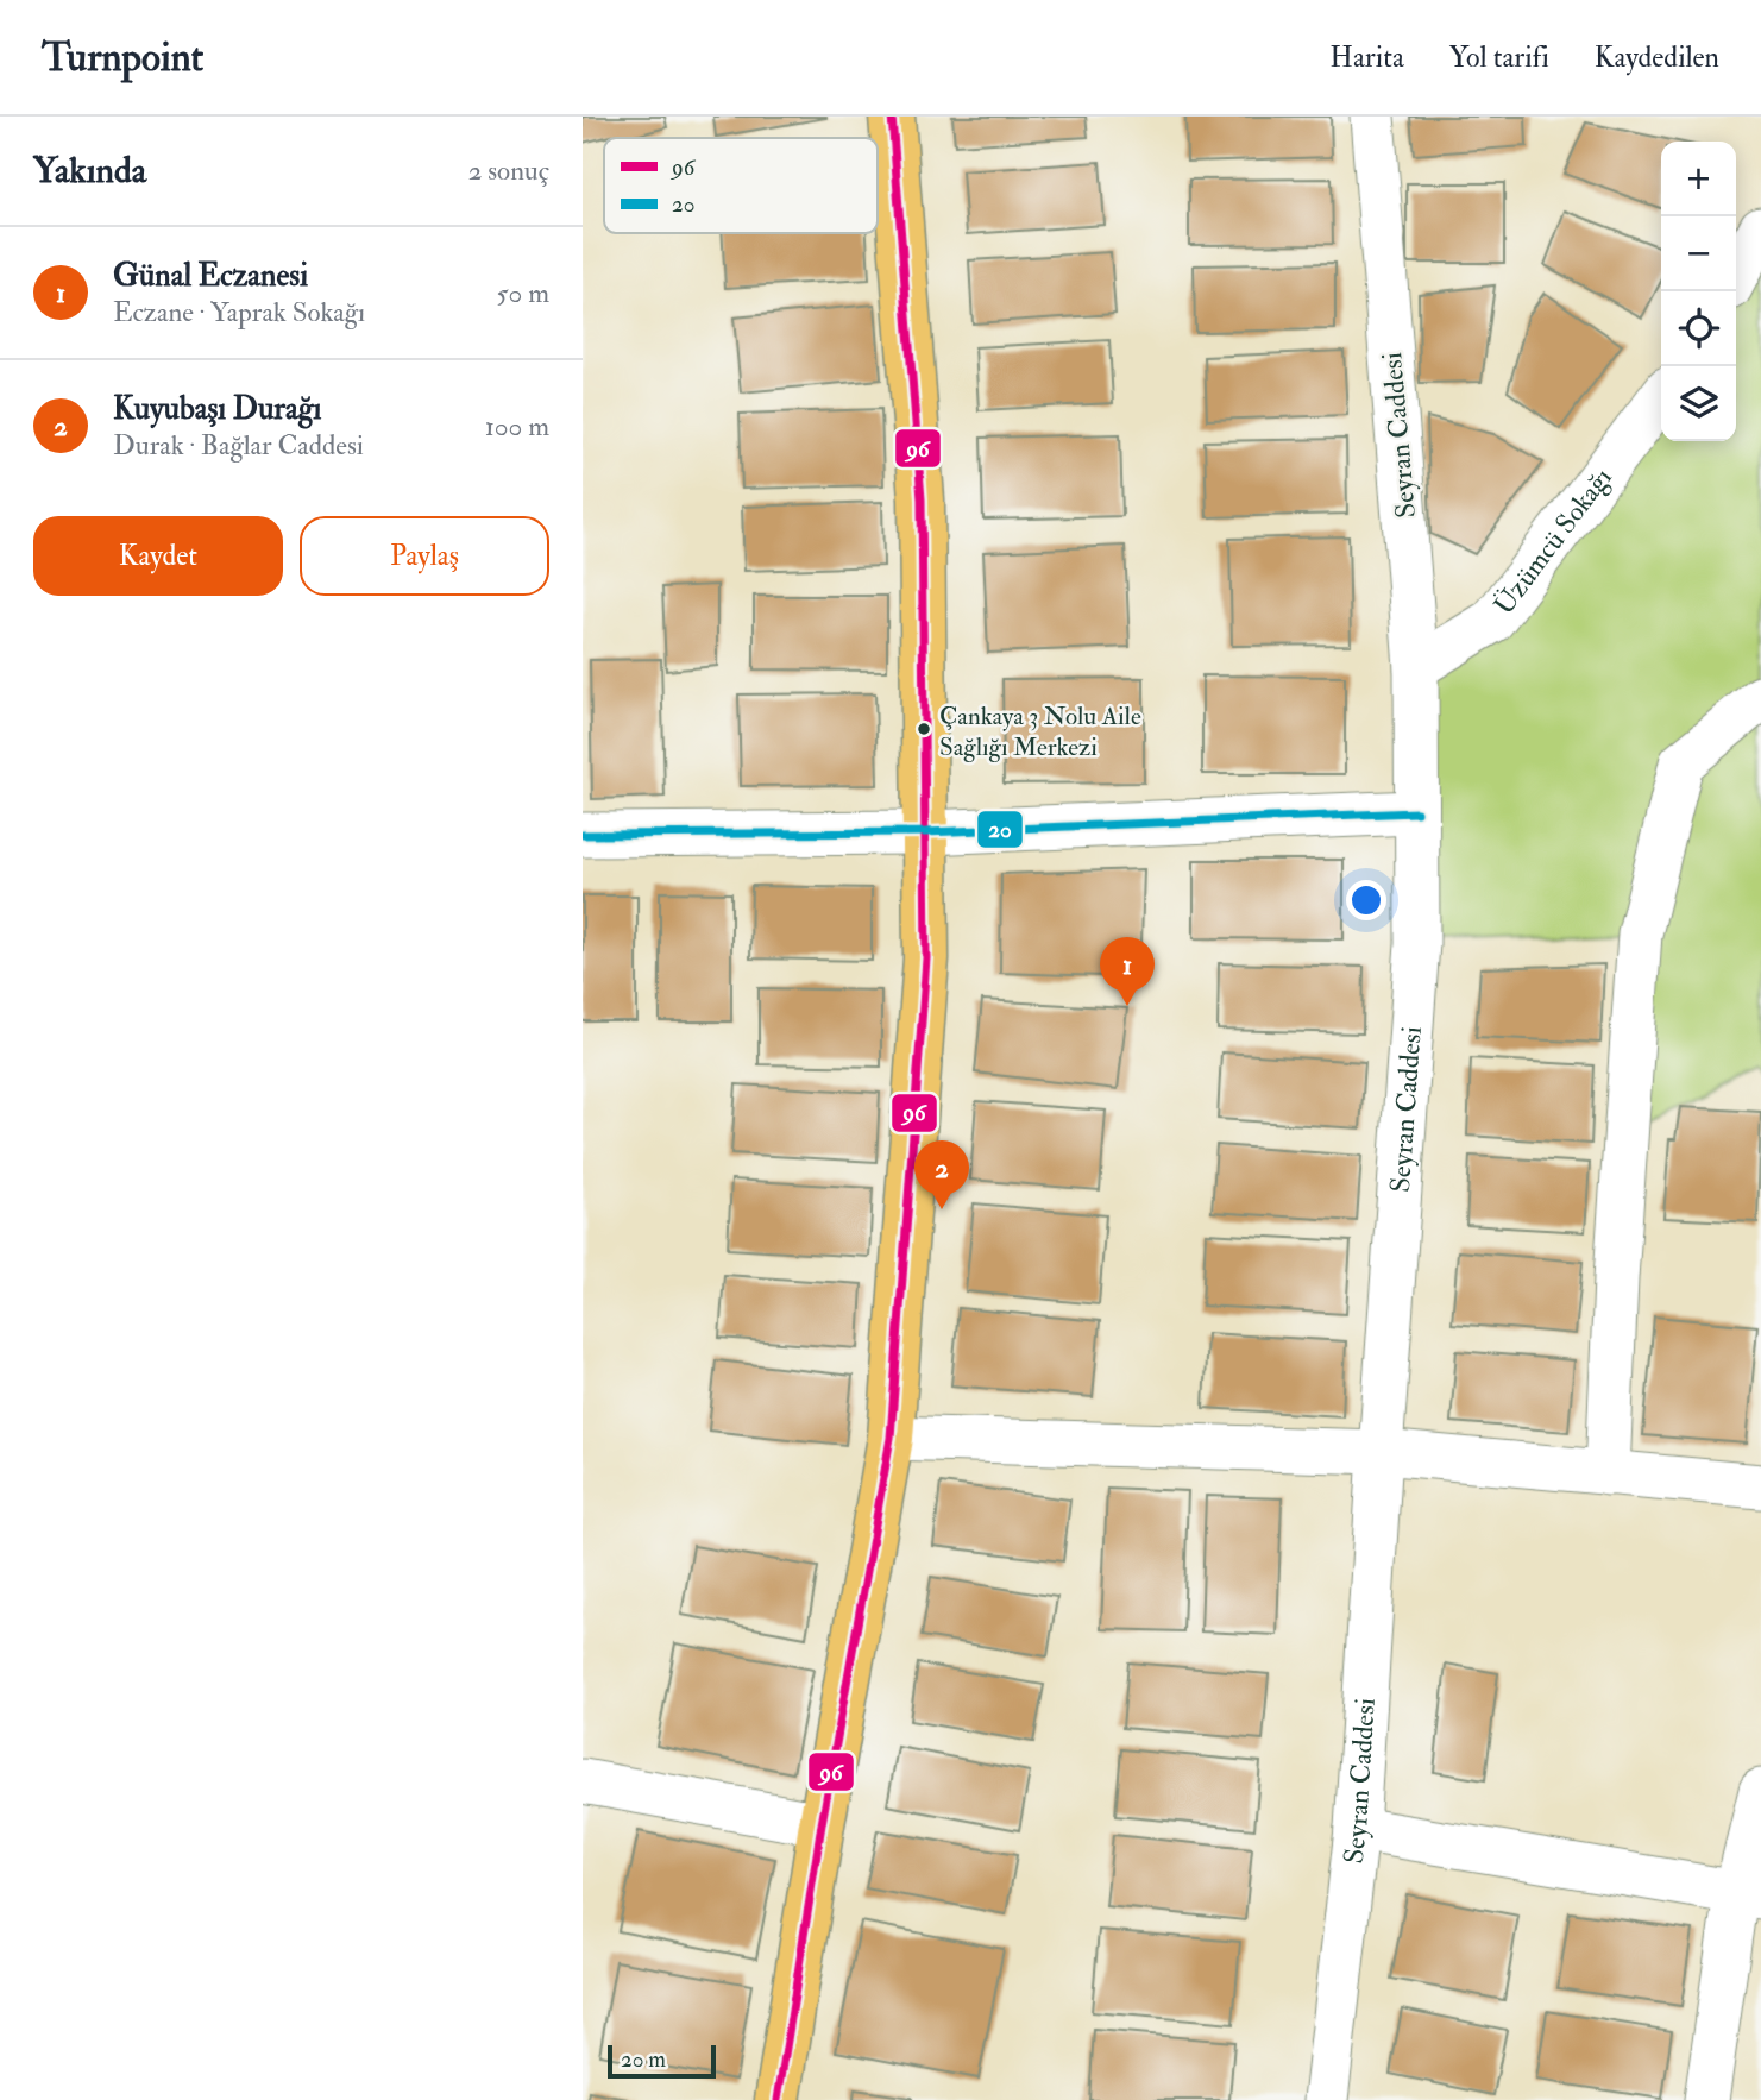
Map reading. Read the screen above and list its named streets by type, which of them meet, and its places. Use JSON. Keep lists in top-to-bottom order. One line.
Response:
{"streets":{"street":["Seyran Caddesi","Üzümcü Sokağı"]},"crossings":[["Seyran Caddesi","Üzümcü Sokağı"]],"places":["Çankaya 3 Nolu Aile Sağlığı Merkezi"],"lines":["transit line 96","transit line 20"],"legend":["96","20"],"scale_bar":"20 m","page":{"header":"Turnpoint","nav":["Harita","Yol tarifi","Kaydedilen"],"heading":["Yakında","2 sonuç"],"map_buttons":["+","−"],"list":[{"mark":"1","name":"Günal Eczanesi","note":"Eczane · Yaprak Sokağı","value":"50 m"},{"mark":"2","name":"Kuyubaşı Durağı","note":"Durak · Bağlar Caddesi","value":"100 m"}],"buttons":["Kaydet","Paylaş"],"pins":["1","2"],"scale":"20 m"}}
